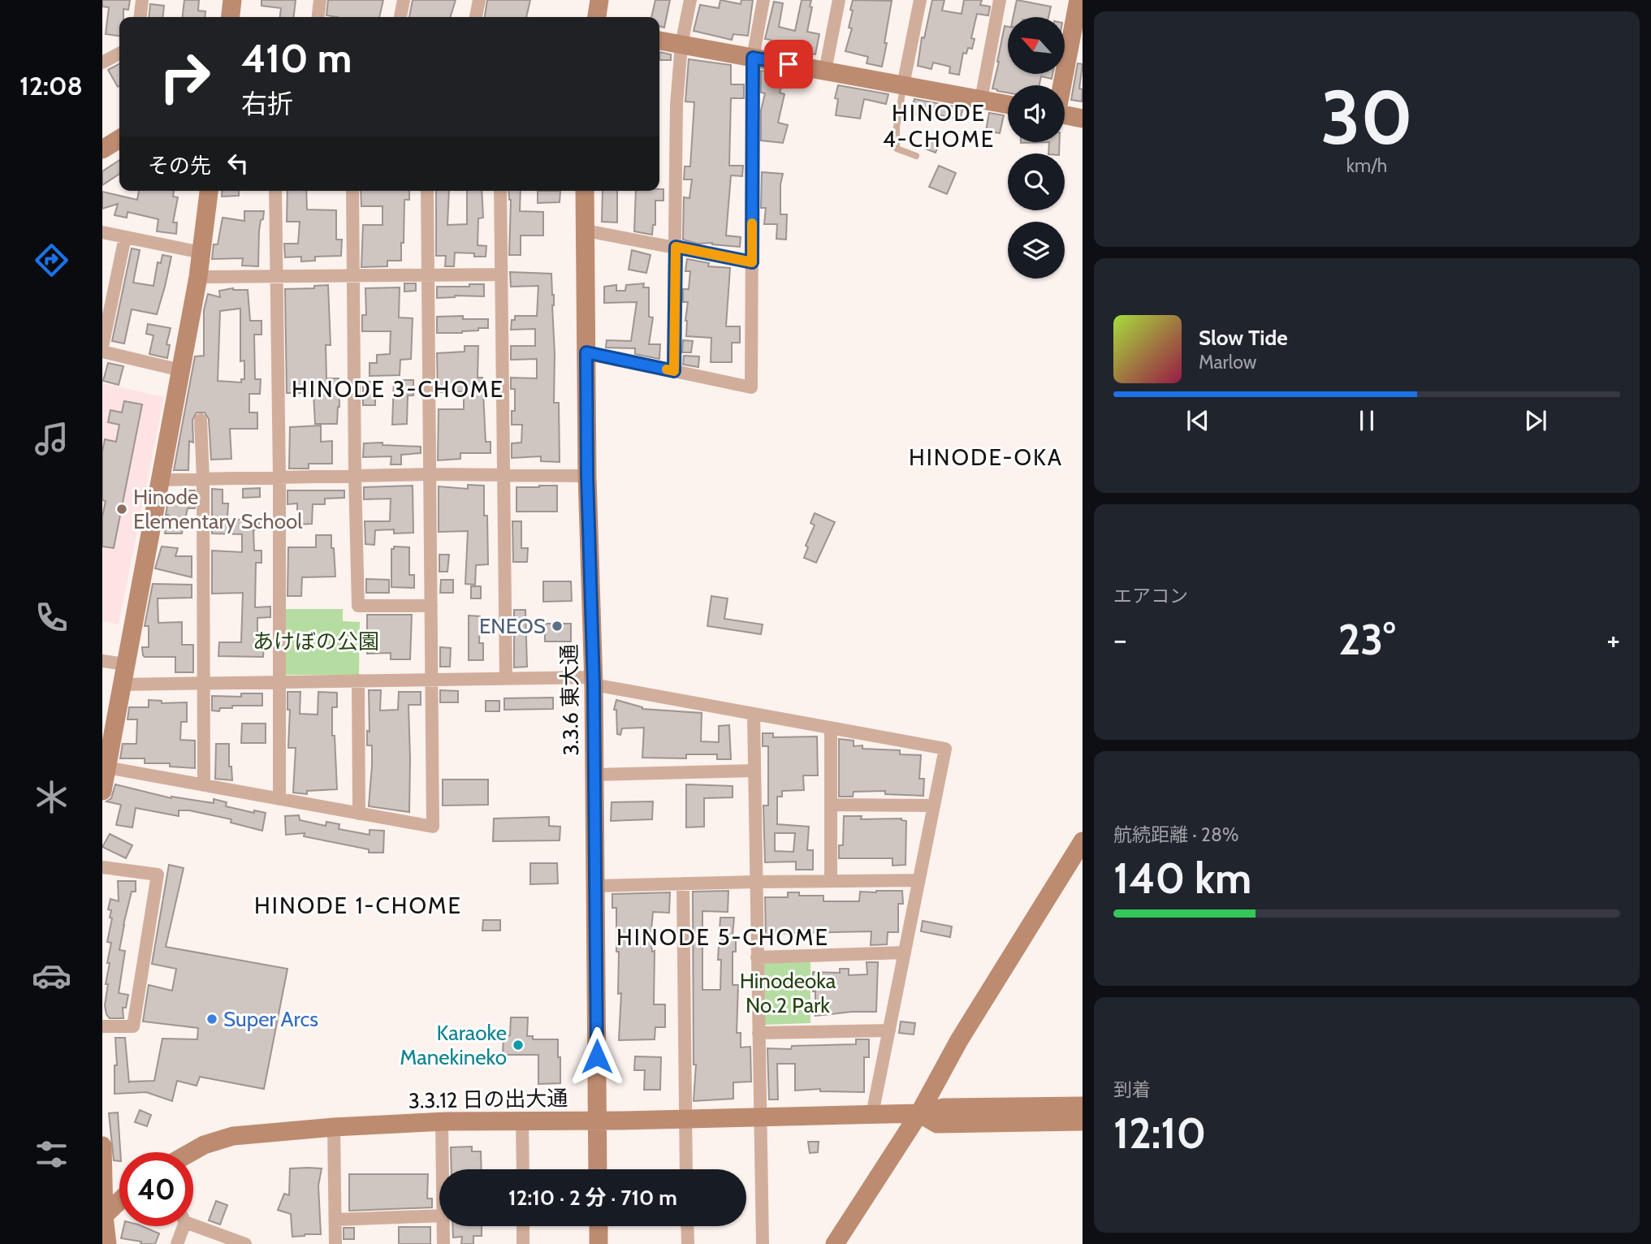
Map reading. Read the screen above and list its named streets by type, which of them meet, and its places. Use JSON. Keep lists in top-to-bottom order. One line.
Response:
{"streets":{"street":["3.3.6 東大通","3.3.12 日の出大通"]},"crossings":[["3.3.6 東大通","3.3.12 日の出大通"]],"districts":["HINODE 4-CHOME","HINODE 3-CHOME","HINODE-OKA","HINODE 1-CHOME","HINODE 5-CHOME"],"parks":["あけぼの公園","Hinodeoka No.2 Park"],"places":["Hinode Elementary School","ENEOS","Super Arcs","Karaoke Manekineko"],"north":"top left","page":{"tabs":"12:08","tile":[["30","km/h"],"エアコン",["航続距離 · 28%","140 km"],["到着","12:10"]],"turn":["410 m","右折"],"then":"その先","song":["Slow Tide","Marlow"],"heat":["−","23°","+"],"limit":"40","trip":"12:10 · 2 分 · 710 m"}}
